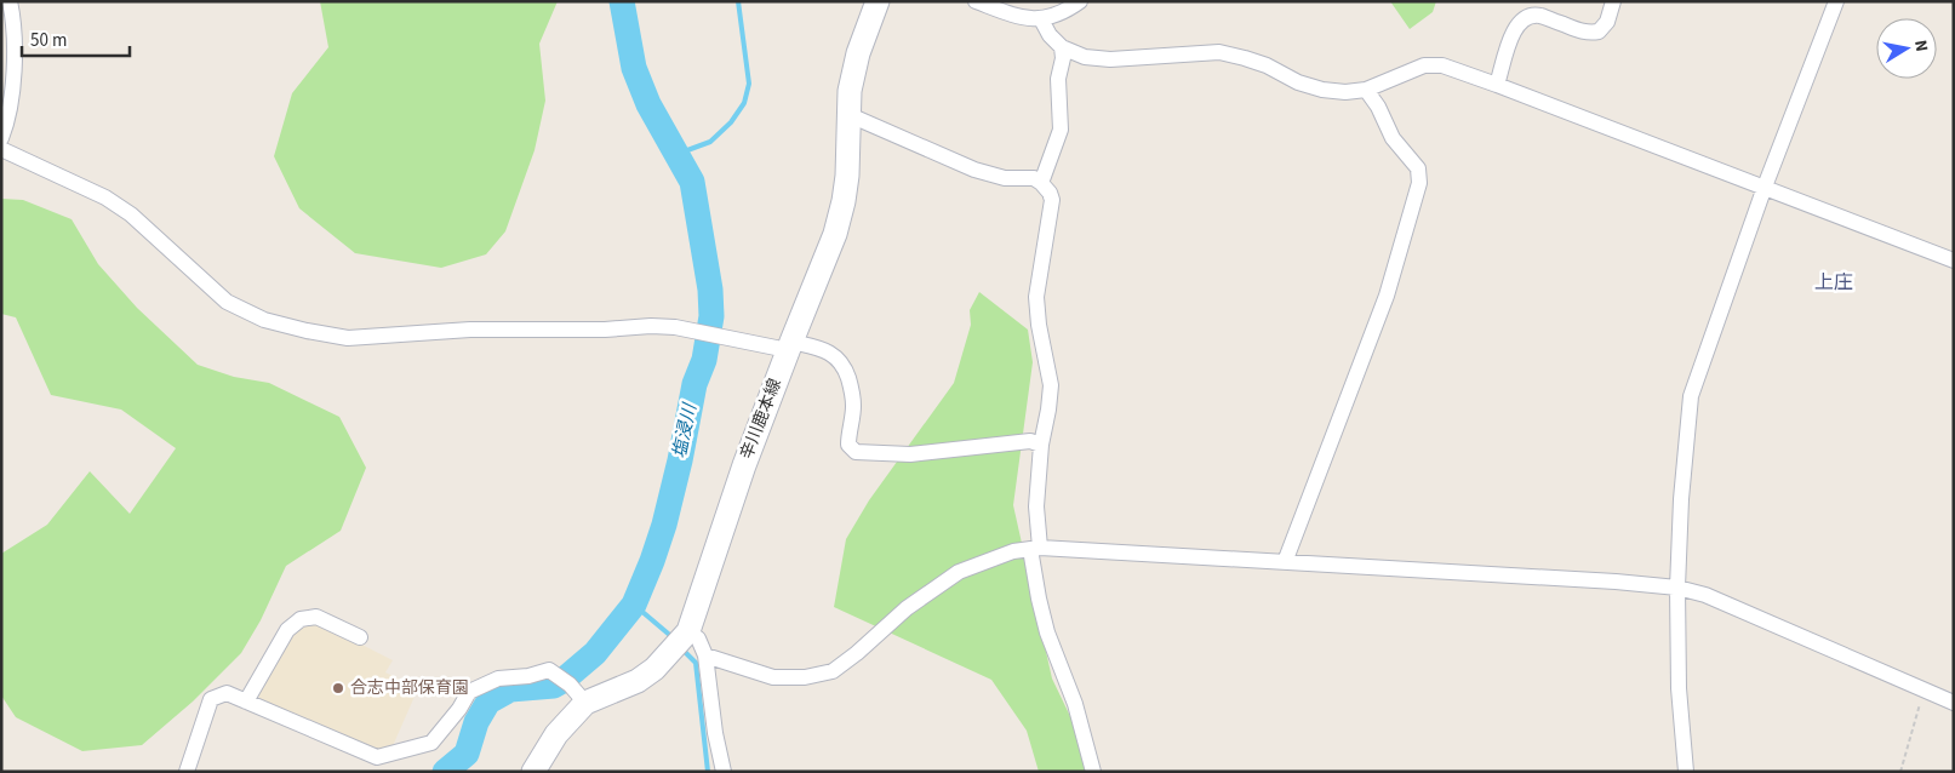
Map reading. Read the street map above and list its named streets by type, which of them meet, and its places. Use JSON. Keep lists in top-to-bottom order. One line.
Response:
{"streets":{"main road":["辛川鹿本線"]},"districts":["上庄"],"water":["塩浸川"],"places":["合志中部保育園"],"scale_bar":"50 m","north":"right"}
